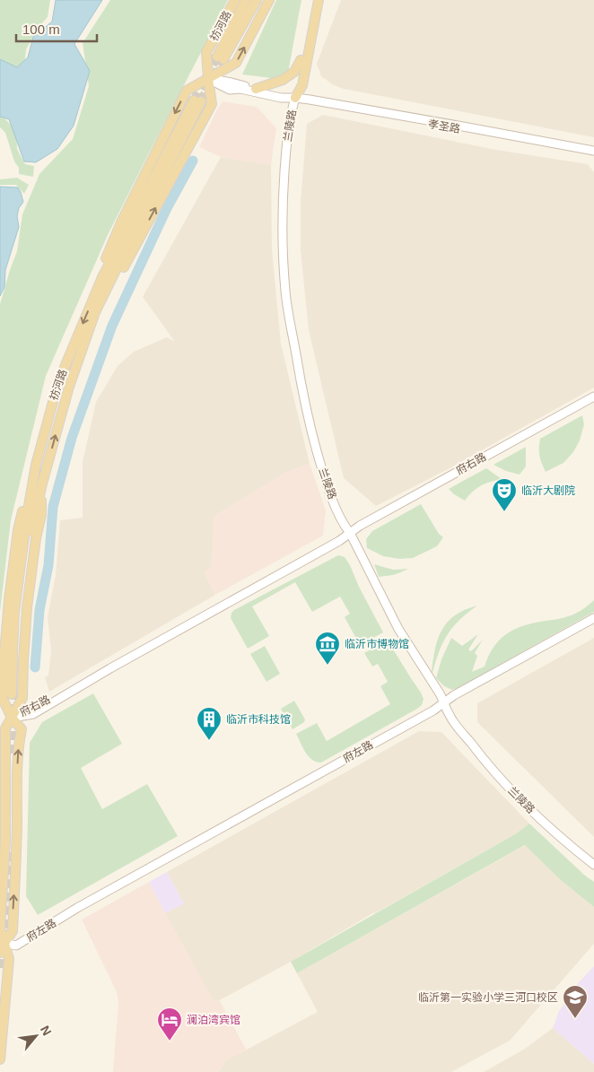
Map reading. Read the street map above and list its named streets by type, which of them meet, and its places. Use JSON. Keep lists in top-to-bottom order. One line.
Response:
{"streets":{"main road":["祊河路","兰陵路","孝圣路","府右路","府左路"]},"crossings":[["祊河路","孝圣路"],["兰陵路","孝圣路"],["兰陵路","府右路"],["兰陵路","府左路"]],"places":{"theatre":["临沂大剧院"],"museum":["临沂市博物馆"],"building":["临沂市科技馆"],"school or university":["临沂第一实验小学三河口校区"],"hotel":["澜泊湾宾馆"]},"scale_bar":"100 m","north":"top right"}
